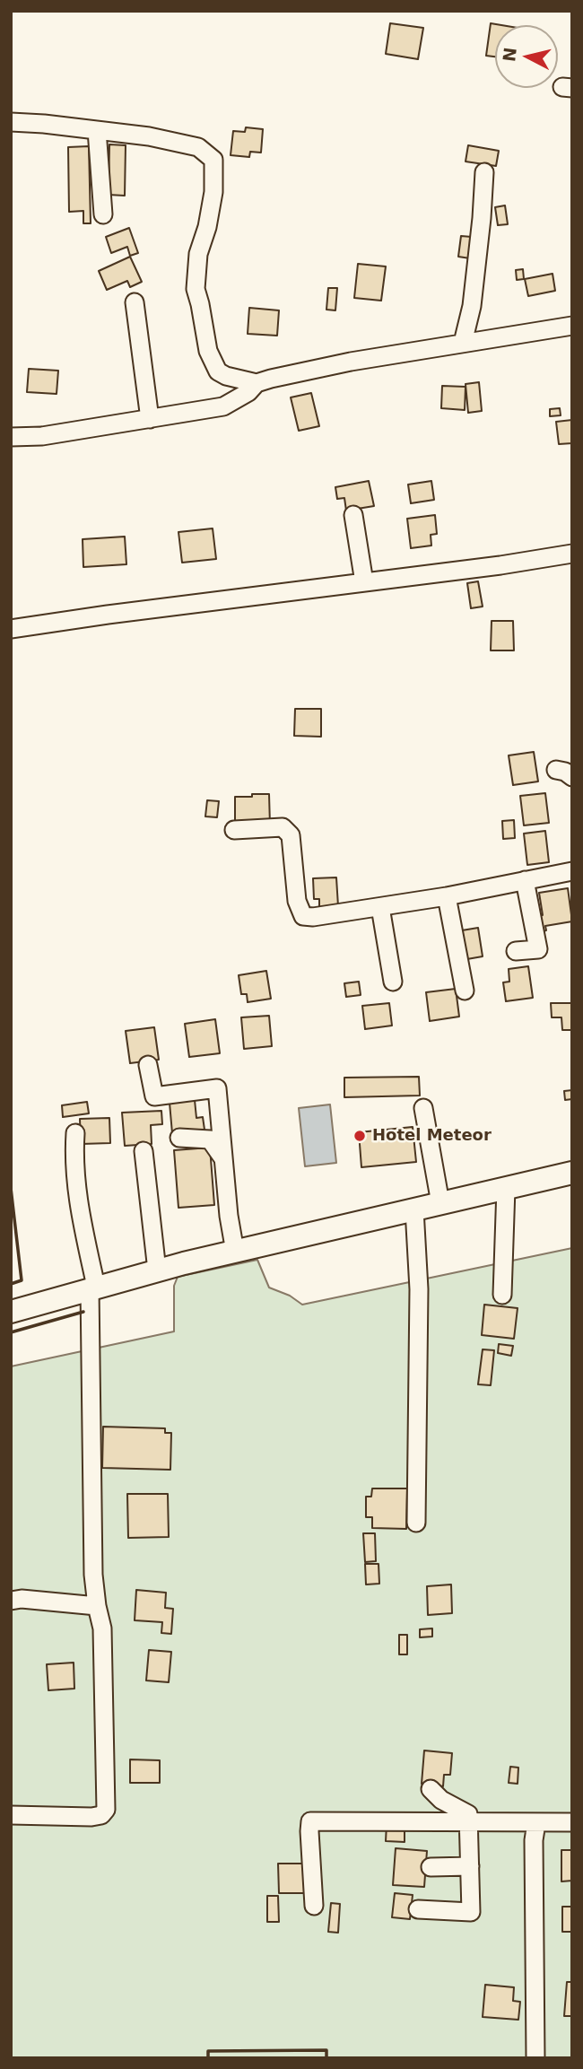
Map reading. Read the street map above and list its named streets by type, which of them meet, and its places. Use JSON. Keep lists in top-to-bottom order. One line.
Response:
{"places":["Hotel Meteor"],"north":"left"}
